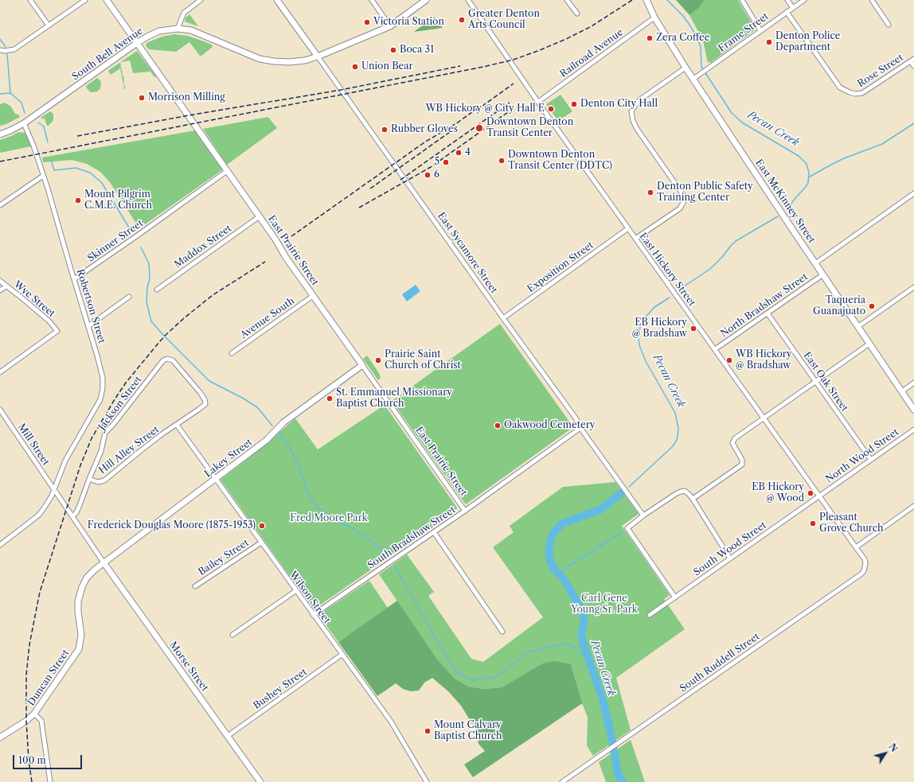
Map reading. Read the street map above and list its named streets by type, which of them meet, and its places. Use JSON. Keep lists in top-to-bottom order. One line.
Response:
{"streets":{"street":["Frame Street","Railroad Avenue","South Bell Avenue","Rose Street","East McKinney Street","Skinner Street","Maddox Street","East Prairie Street","East Sycamore Street","Exposition Street","East Hickory Street","Wye Street","North Bradshaw Street","Robertson Street","Avenue South","East Oak Street","Jackson Street","Mill Street","Hill Alley Street","North Wood Street","Lakey Street","South Bradshaw Street","South Wood Street","Bailey Street","Wilson Street","South Ruddell Street","Morse Street","Duncan Street","Bushey Street"]},"crossings":[["Frame Street","Rose Street"],["Frame Street","East McKinney Street"],["Railroad Avenue","East McKinney Street"],["Railroad Avenue","East Hickory Street"],["South Bell Avenue","East Prairie Street"],["South Bell Avenue","East Sycamore Street"],["South Bell Avenue","Robertson Street"],["East McKinney Street","North Bradshaw Street"],["Skinner Street","East Prairie Street"],["Skinner Street","Robertson Street"],["Maddox Street","East Prairie Street"],["East Prairie Street","Avenue South"],["East Prairie Street","Lakey Street"],["East Prairie Street","South Bradshaw Street"],["East Sycamore Street","Exposition Street"],["East Sycamore Street","South Bradshaw Street"],["Exposition Street","East Hickory Street"],["East Hickory Street","North Bradshaw Street"],["East Hickory Street","North Wood Street"],["East Hickory Street","South Wood Street"],["East Hickory Street","South Ruddell Street"],["North Bradshaw Street","East Oak Street"],["Robertson Street","Mill Street"],["East Oak Street","North Wood Street"],["Jackson Street","Mill Street"],["Jackson Street","Hill Alley Street"],["Mill Street","Lakey Street"],["Mill Street","Morse Street"],["Mill Street","Duncan Street"],["Hill Alley Street","Wilson Street"],["North Wood Street","South Wood Street"],["Lakey Street","Wilson Street"],["Lakey Street","Morse Street"],["Lakey Street","Duncan Street"],["South Bradshaw Street","Wilson Street"],["Bailey Street","Wilson Street"],["Wilson Street","Bushey Street"],["Morse Street","Duncan Street"],["Morse Street","Bushey Street"]],"water":["Pecan Creek"],"parks":["Fred Moore Park","Carl Gene Young Sr. Park"],"places":["Greater Denton Arts Council","Victoria Station","Zera Coffee","Denton Police Department","Boca 31","Union Bear","Morrison Milling","Denton City Hall","WB Hickory @ City Hall E","Downtown Denton Transit Center","Rubber Gloves","4","Downtown Denton Transit Center (DDTC)","5","6","Denton Public Safety Training Center","Mount Pilgrim C.M.E. Church","Taqueria Guanajuato","EB Hickory @ Bradshaw","Prairie Saint Church of Christ","WB Hickory @ Bradshaw","St. Emmanuel Missionary Baptist Church","Oakwood Cemetery","EB Hickory @ Wood","Pleasant Grove Church","Frederick Douglas Moore (1875-1953)","Mount Calvary Baptist Church"],"scale_bar":"100 m","north":"top right"}
